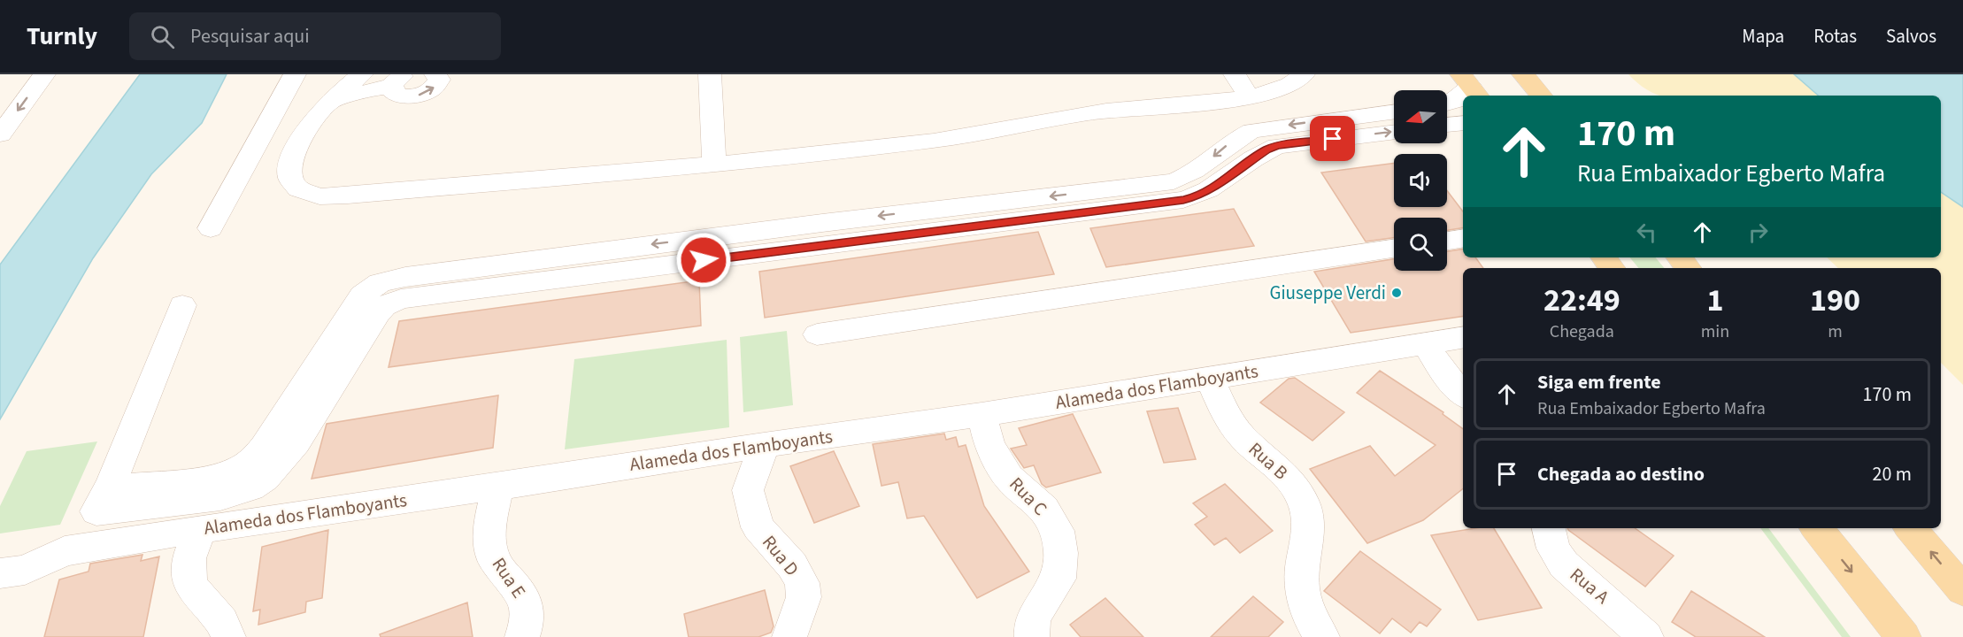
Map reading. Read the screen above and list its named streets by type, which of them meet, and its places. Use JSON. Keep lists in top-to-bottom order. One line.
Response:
{"streets":{"street":["Alameda dos Flamboyants","Rua B","Rua C","Rua D","Rua E","Rua A"]},"crossings":[["Alameda dos Flamboyants","Rua B"],["Alameda dos Flamboyants","Rua C"],["Alameda dos Flamboyants","Rua D"],["Alameda dos Flamboyants","Rua E"]],"places":["Giuseppe Verdi"],"north":"left","page":{"header":"Turnly","search":"Pesquisar aqui","nav":["Mapa","Rotas","Salvos"],"turn":["170 m","Rua Embaixador Egberto Mafra"],"eta":["22:49","Chegada","1","min","190","m"],"list":[{"name":"Siga em frente","note":"Rua Embaixador Egberto Mafra","value":"170 m"},{"name":"Chegada ao destino","value":"20 m"}]}}
